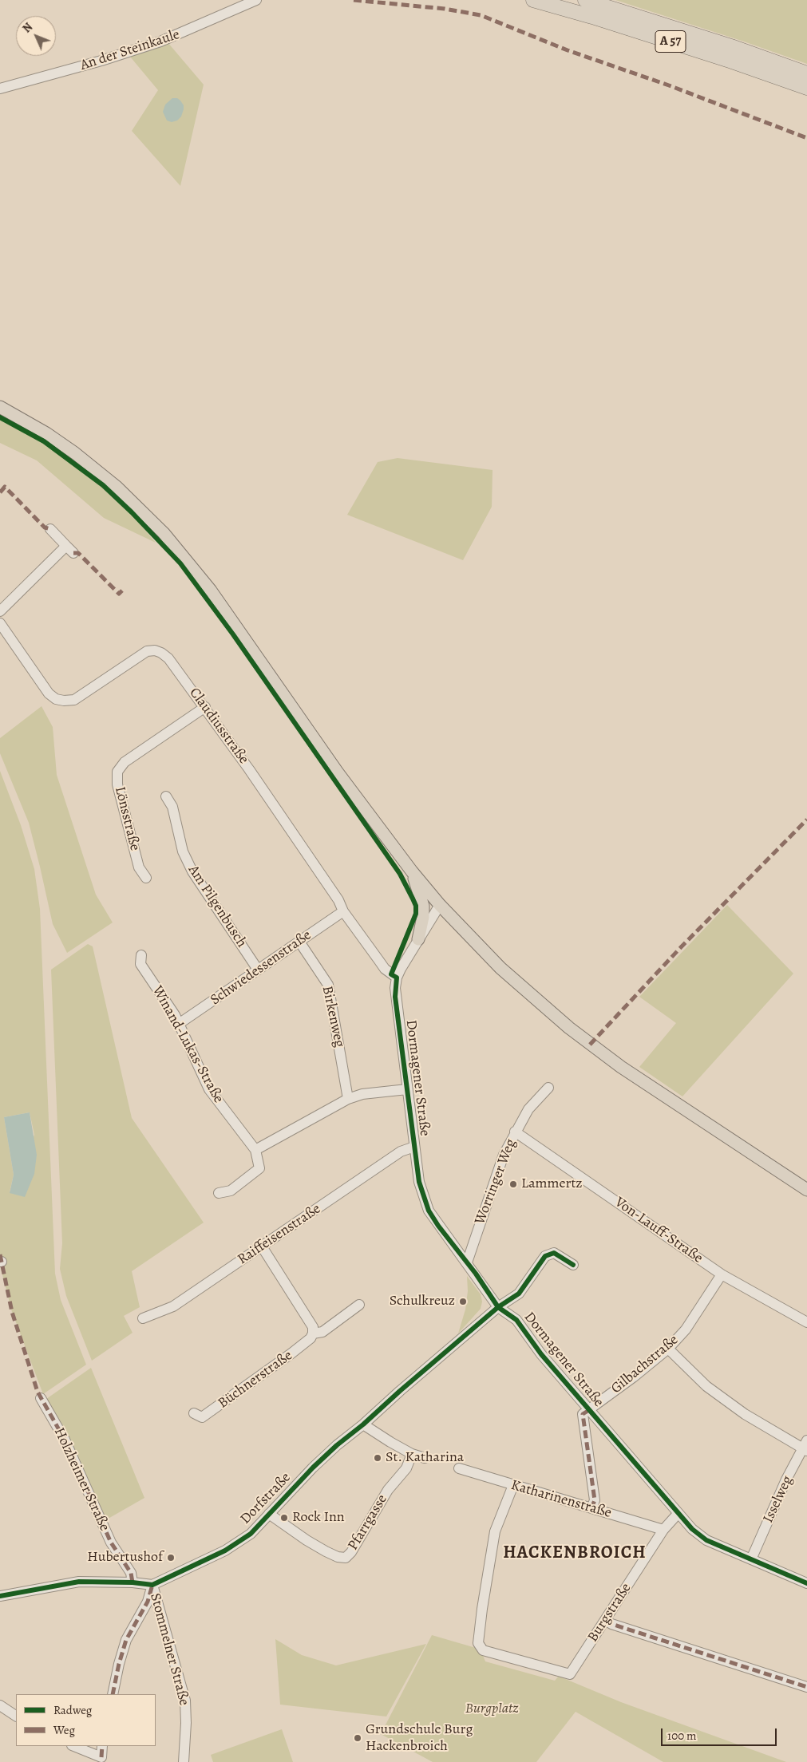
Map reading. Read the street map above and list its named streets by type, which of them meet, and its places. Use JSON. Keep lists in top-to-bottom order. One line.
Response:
{"streets":{"highway":["A 57"],"street":["An der Steinkaule","Claudiusstraße","Lönsstraße","Am Pilgenbusch","Schwiedessenstraße","Birkenweg","Winand-Lukas-Straße","Dormagener Straße","Worringer Weg","Von-Lauff-Straße","Raiffeisenstraße","Gilbachstraße","Büchnerstraße","Holzheimer Straße","Dorfstraße","Katharinenstraße","Isselweg","Pfarrgasse","Burgstraße","Stommelner Straße"]},"crossings":[["Claudiusstraße","Lönsstraße"],["Claudiusstraße","Schwiedessenstraße"],["Claudiusstraße","Dormagener Straße"],["Am Pilgenbusch","Schwiedessenstraße"],["Schwiedessenstraße","Birkenweg"],["Schwiedessenstraße","Winand-Lukas-Straße"],["Dormagener Straße","Worringer Weg"],["Dormagener Straße","Raiffeisenstraße"],["Dormagener Straße","Gilbachstraße"],["Dormagener Straße","Dorfstraße"],["Dormagener Straße","Isselweg"],["Dormagener Straße","Burgstraße"],["Worringer Weg","Von-Lauff-Straße"],["Von-Lauff-Straße","Gilbachstraße"],["Dorfstraße","Pfarrgasse"],["Dorfstraße","Stommelner Straße"],["Katharinenstraße","Burgstraße"]],"districts":["HACKENBROICH"],"parks":["Burgplatz"],"places":["Lammertz","Schulkreuz","St. Katharina","Rock Inn","Hubertushof","Grundschule Burg Hackenbroich"],"legend":["Radweg","Weg"],"scale_bar":"100 m","north":"top left"}
